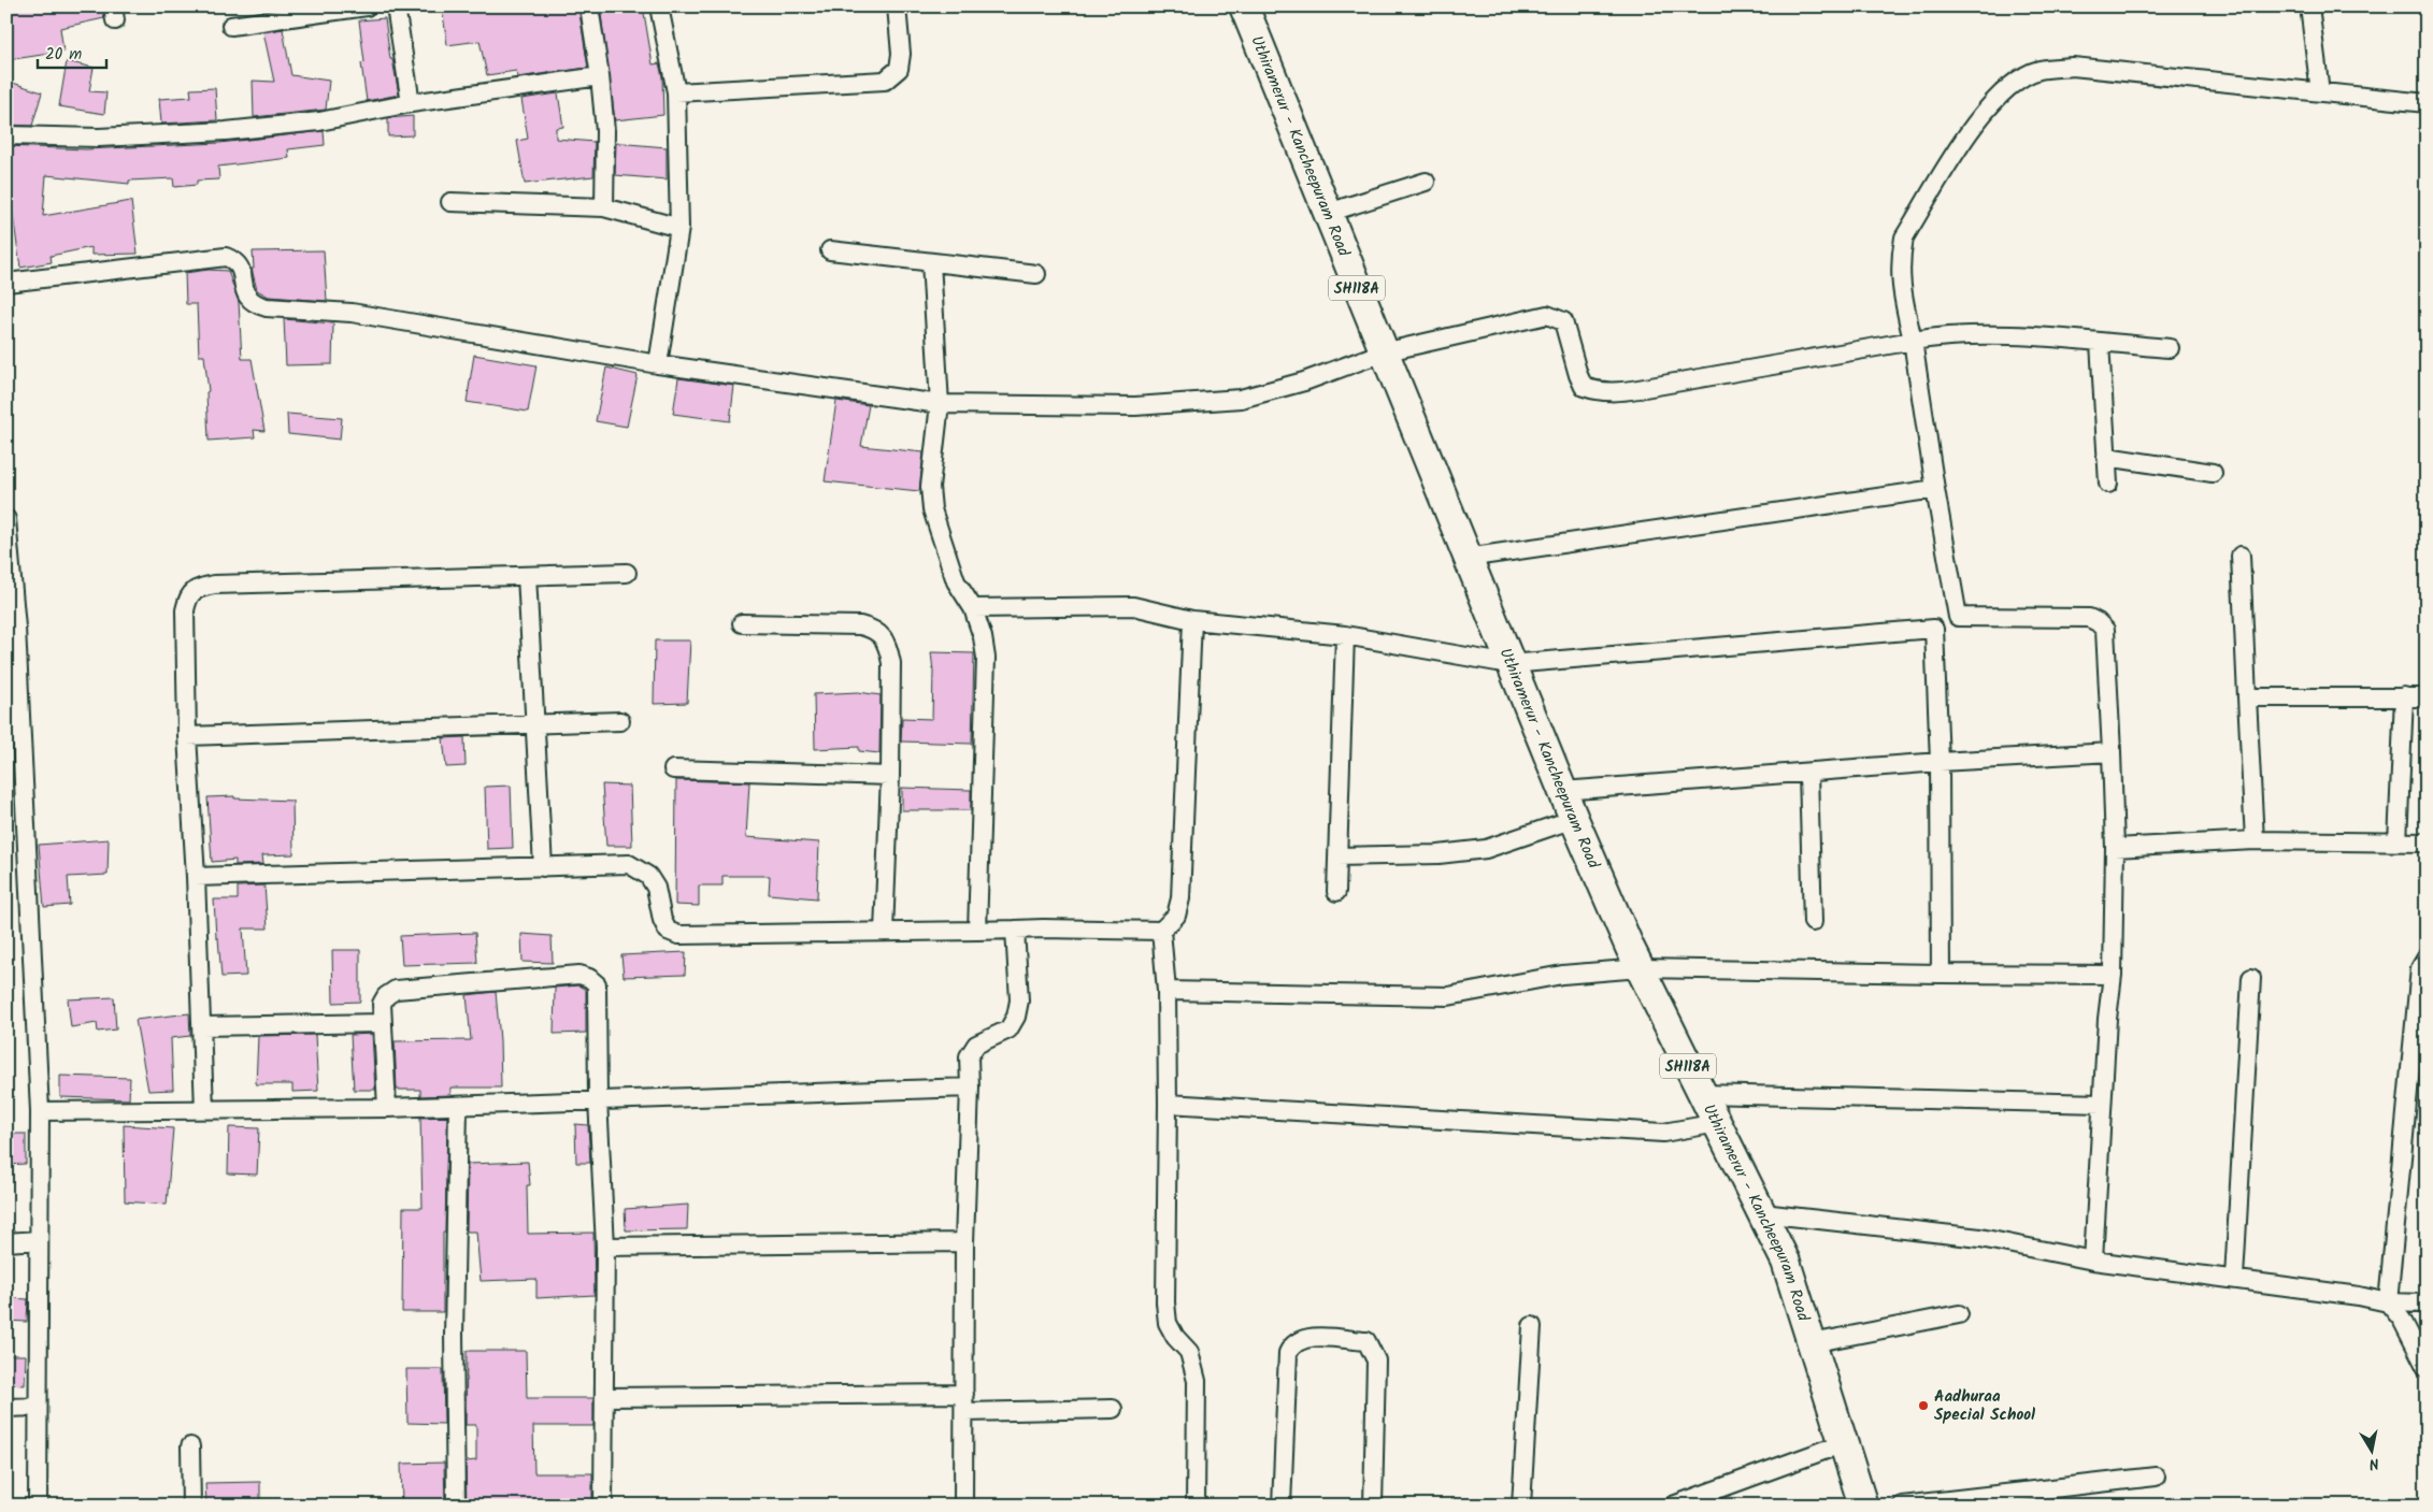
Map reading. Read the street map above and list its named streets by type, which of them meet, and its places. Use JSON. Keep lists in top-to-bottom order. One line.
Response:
{"streets":{"main road":["Uthiramerur - Kancheepuram Road","SH118A"]},"places":["Aadhuraa Special School"],"scale_bar":"20 m","north":"bottom"}
